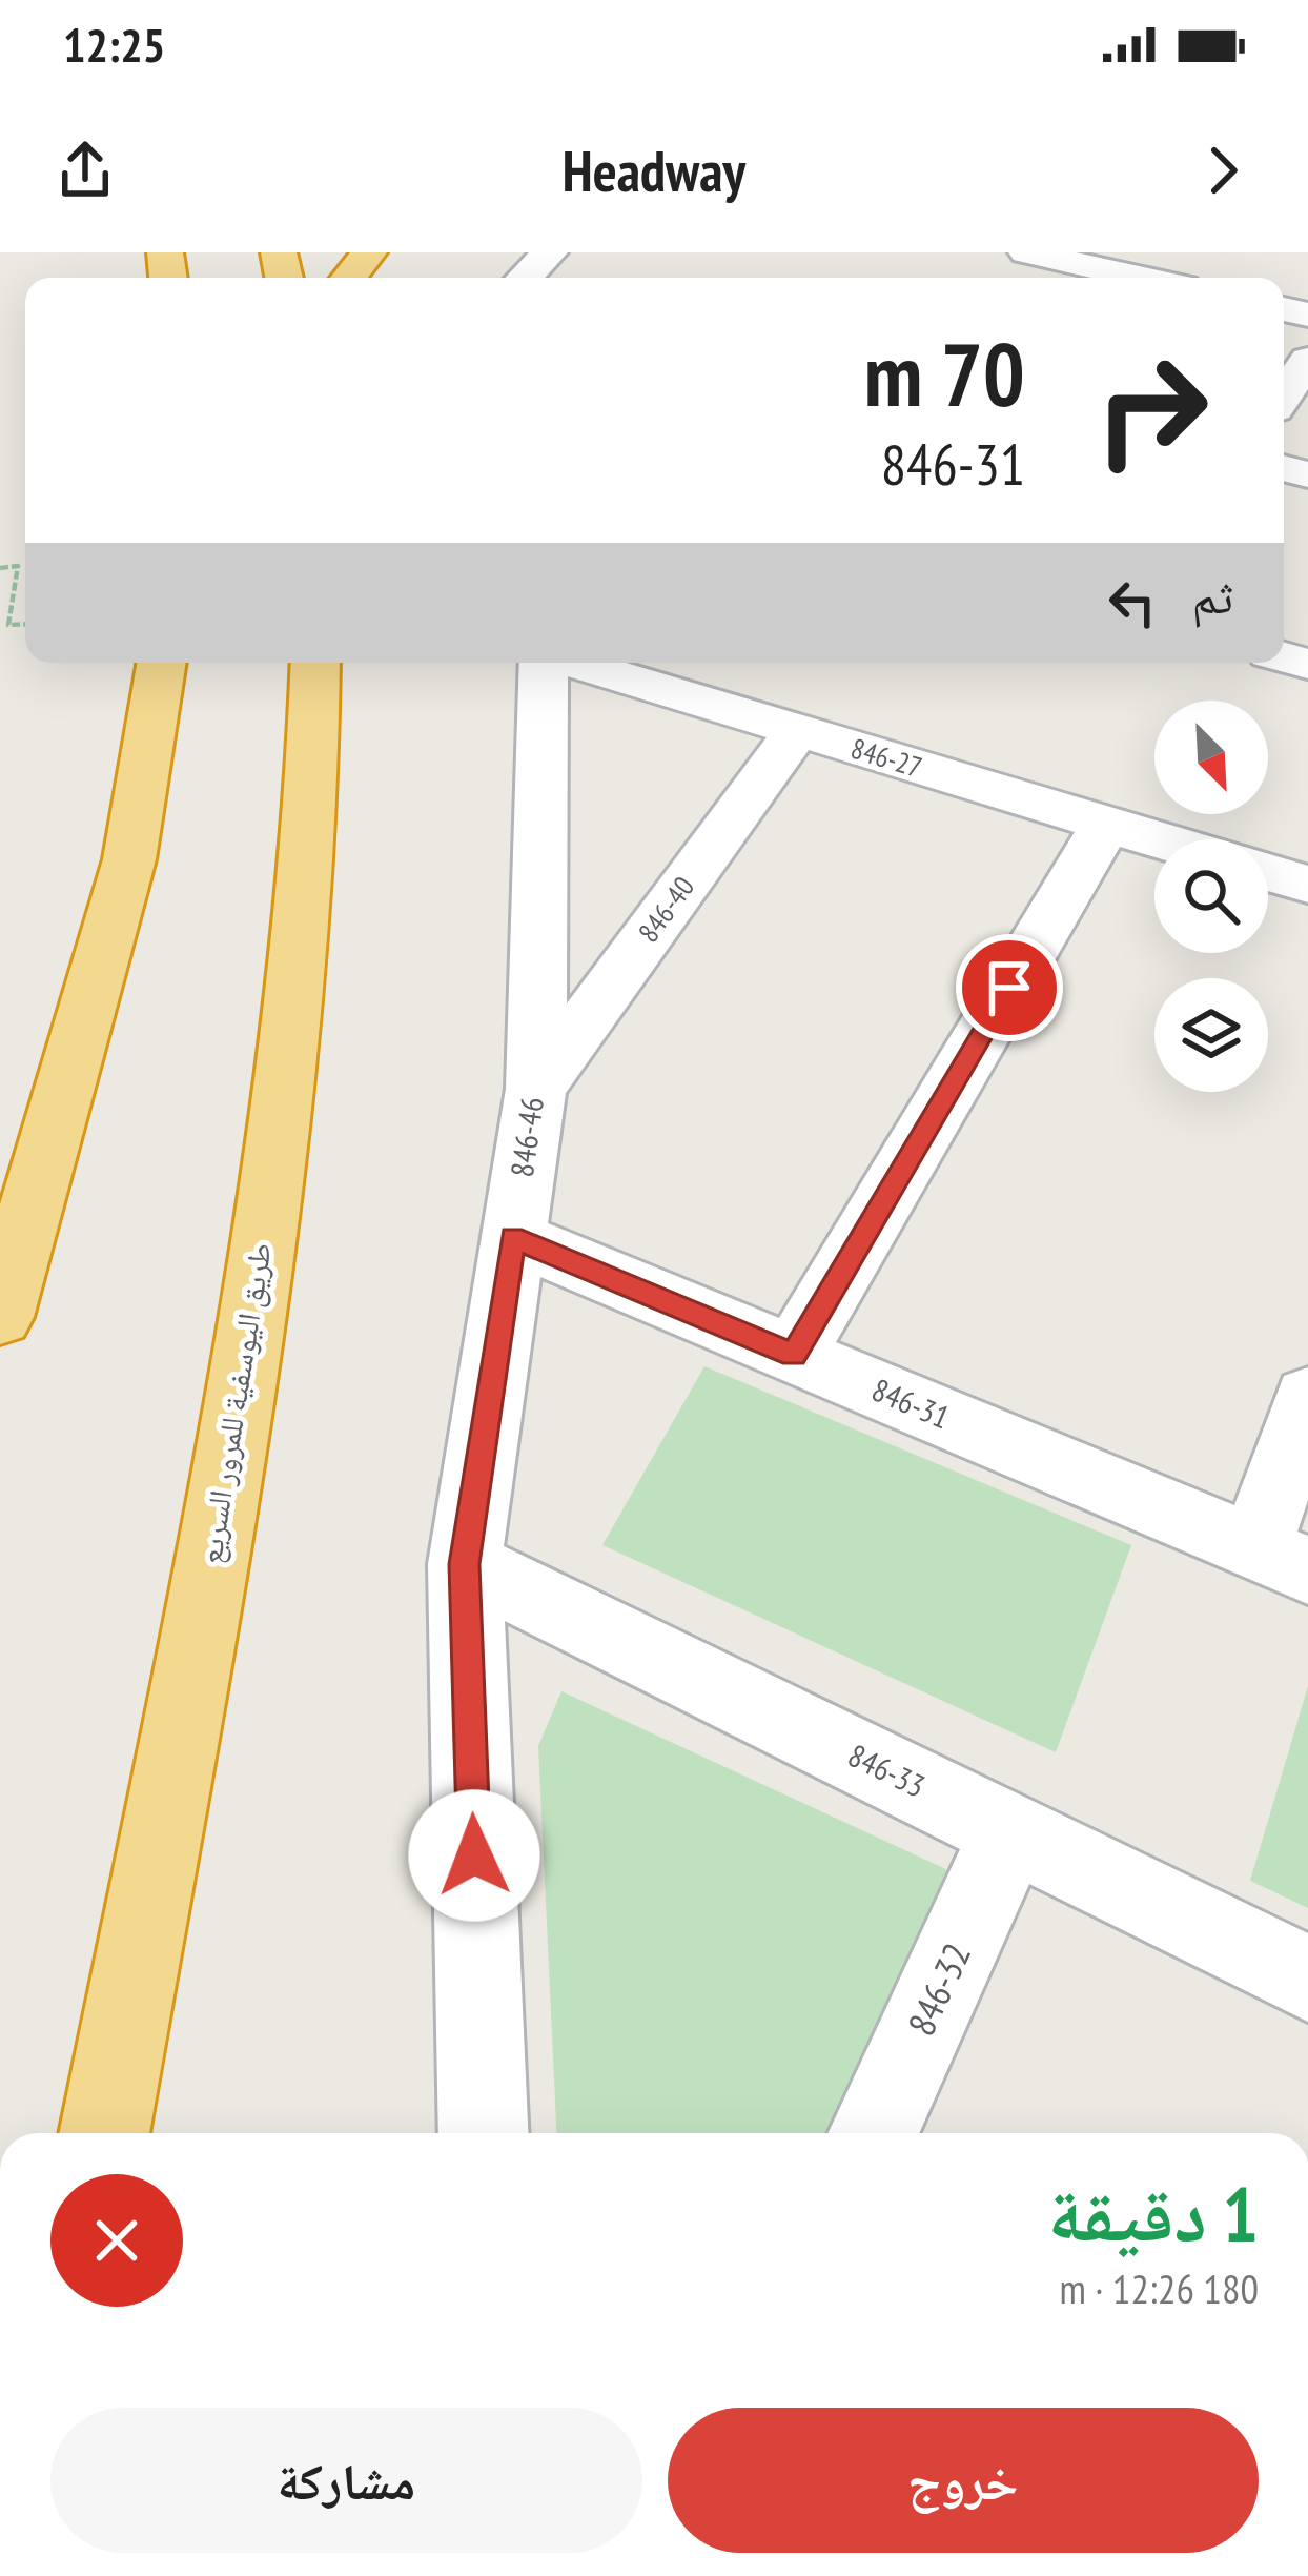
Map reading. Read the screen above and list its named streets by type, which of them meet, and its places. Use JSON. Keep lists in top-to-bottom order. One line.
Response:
{"streets":{"highway":["طريق اليوسفية للمرور السريع"],"street":["846-27","846-40","846-46","846-31","846-33","846-32"]},"crossings":[["846-27","846-40"],["846-40","846-46"],["846-46","846-31"],["846-46","846-33"],["846-33","846-32"]],"north":"bottom right","page":{"status":"12:25","header":"Headway","turn":["70 m","846-31"],"then":"ثم","heading":["1 دقيقة","180 m · 12:26"],"buttons":["خروج","مشاركة"]}}
